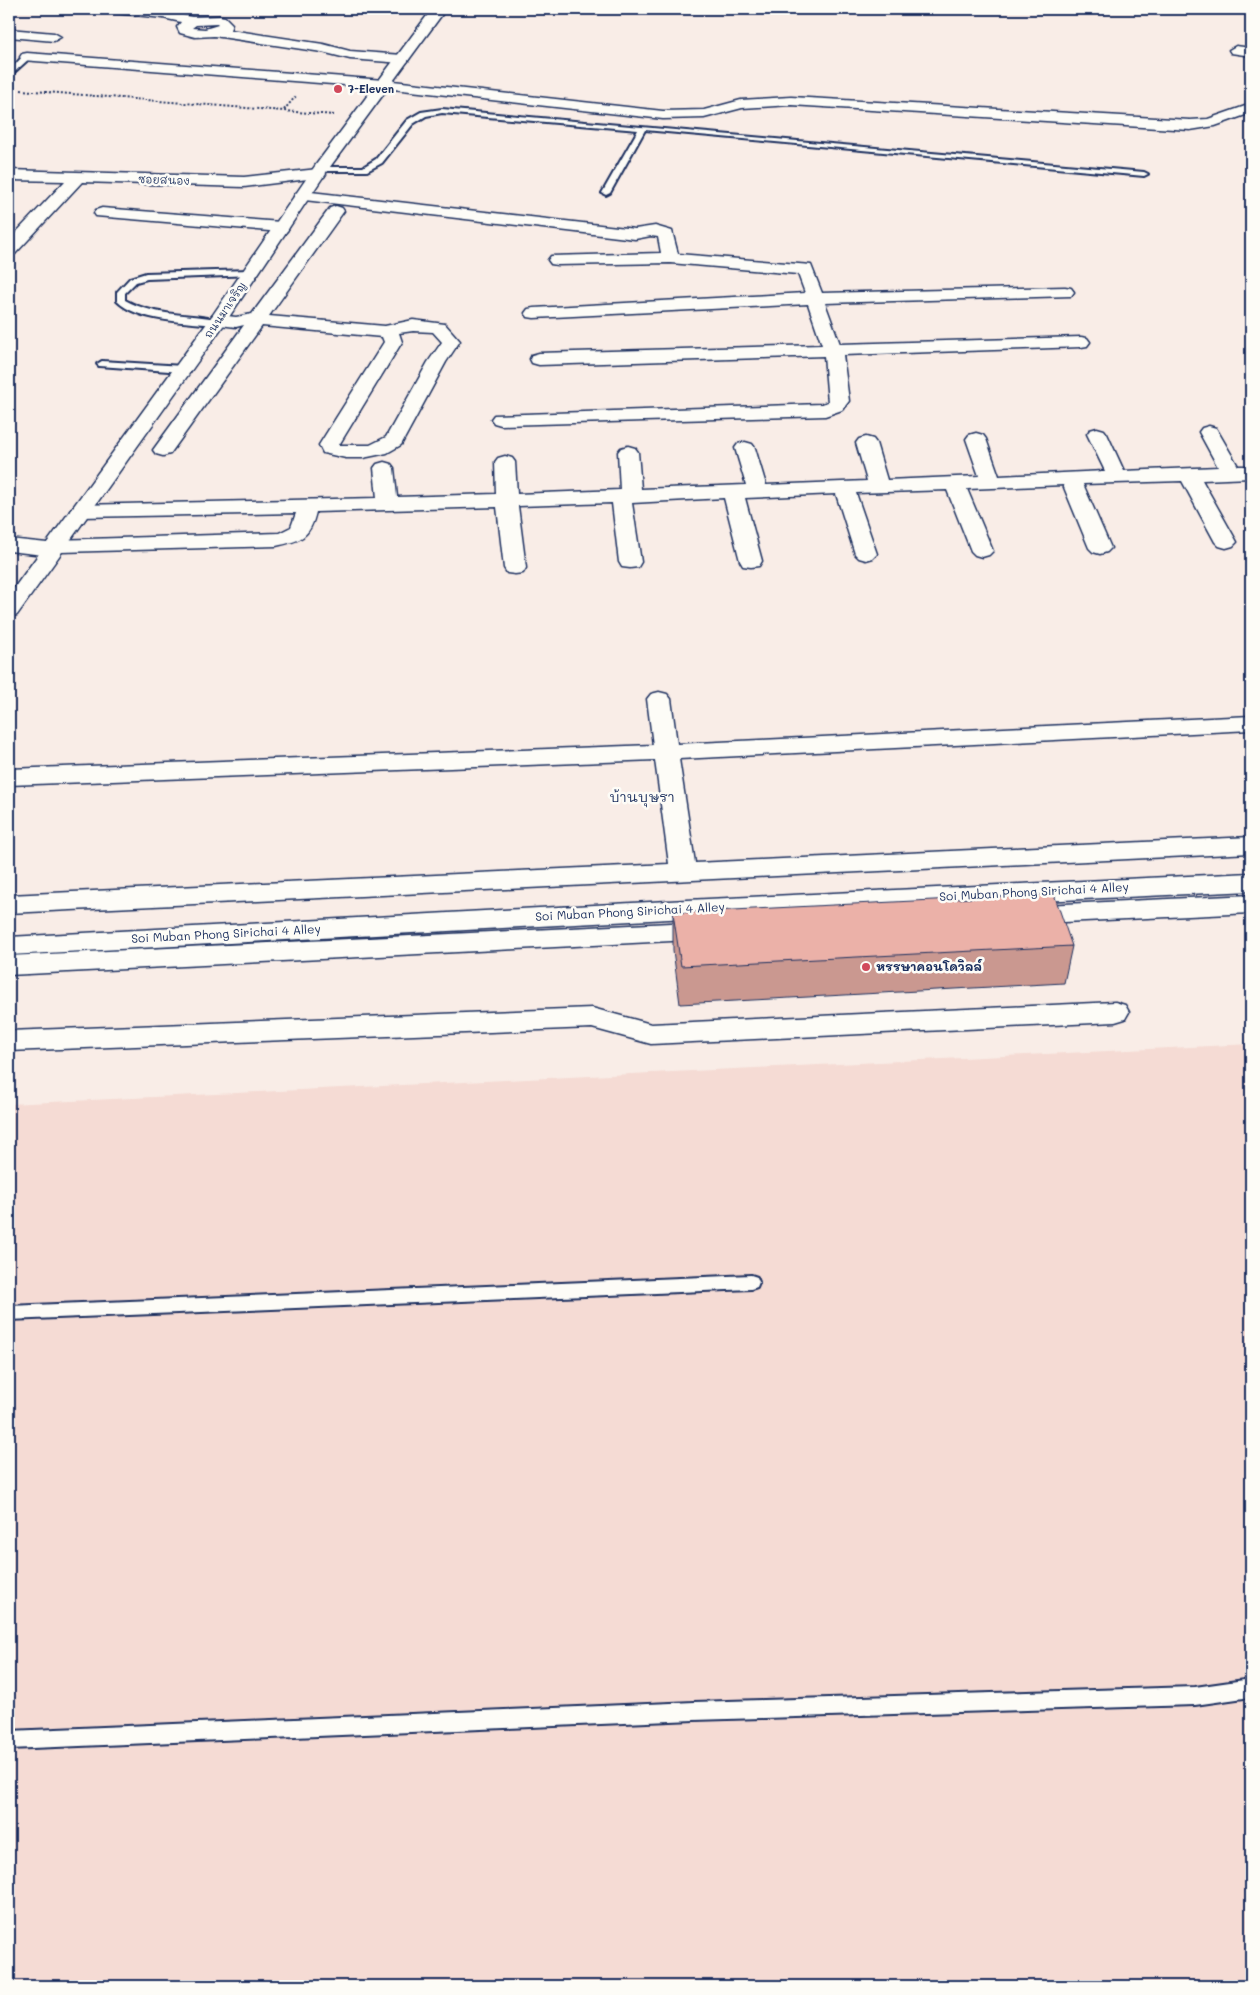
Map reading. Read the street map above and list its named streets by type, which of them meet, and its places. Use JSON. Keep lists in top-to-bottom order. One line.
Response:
{"streets":{"street":["ซอยสนอง","ถนนมาเจริญ","Soi Muban Phong Sirichai 4 Alley"]},"crossings":[["ซอยสนอง","ถนนมาเจริญ"]],"districts":["บ้านบุษรา"],"places":["7-Eleven","หรรษาคอนโดวิลล์"]}
